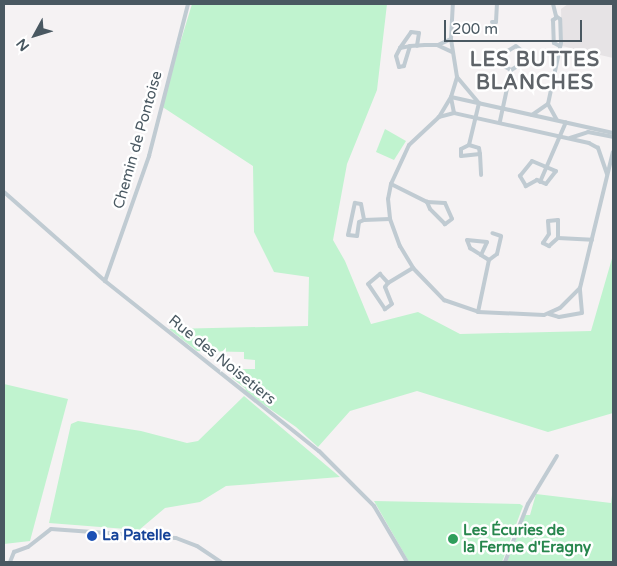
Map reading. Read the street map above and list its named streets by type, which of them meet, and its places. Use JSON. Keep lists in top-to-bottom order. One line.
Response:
{"streets":{"street":["Chemin de Pontoise","Rue des Noisetiers"]},"crossings":[["Chemin de Pontoise","Rue des Noisetiers"]],"districts":["LES BUTTES BLANCHES"],"places":["La Patelle","Les Écuries de la Ferme d'Eragny"],"scale_bar":"200 m","north":"bottom left"}
